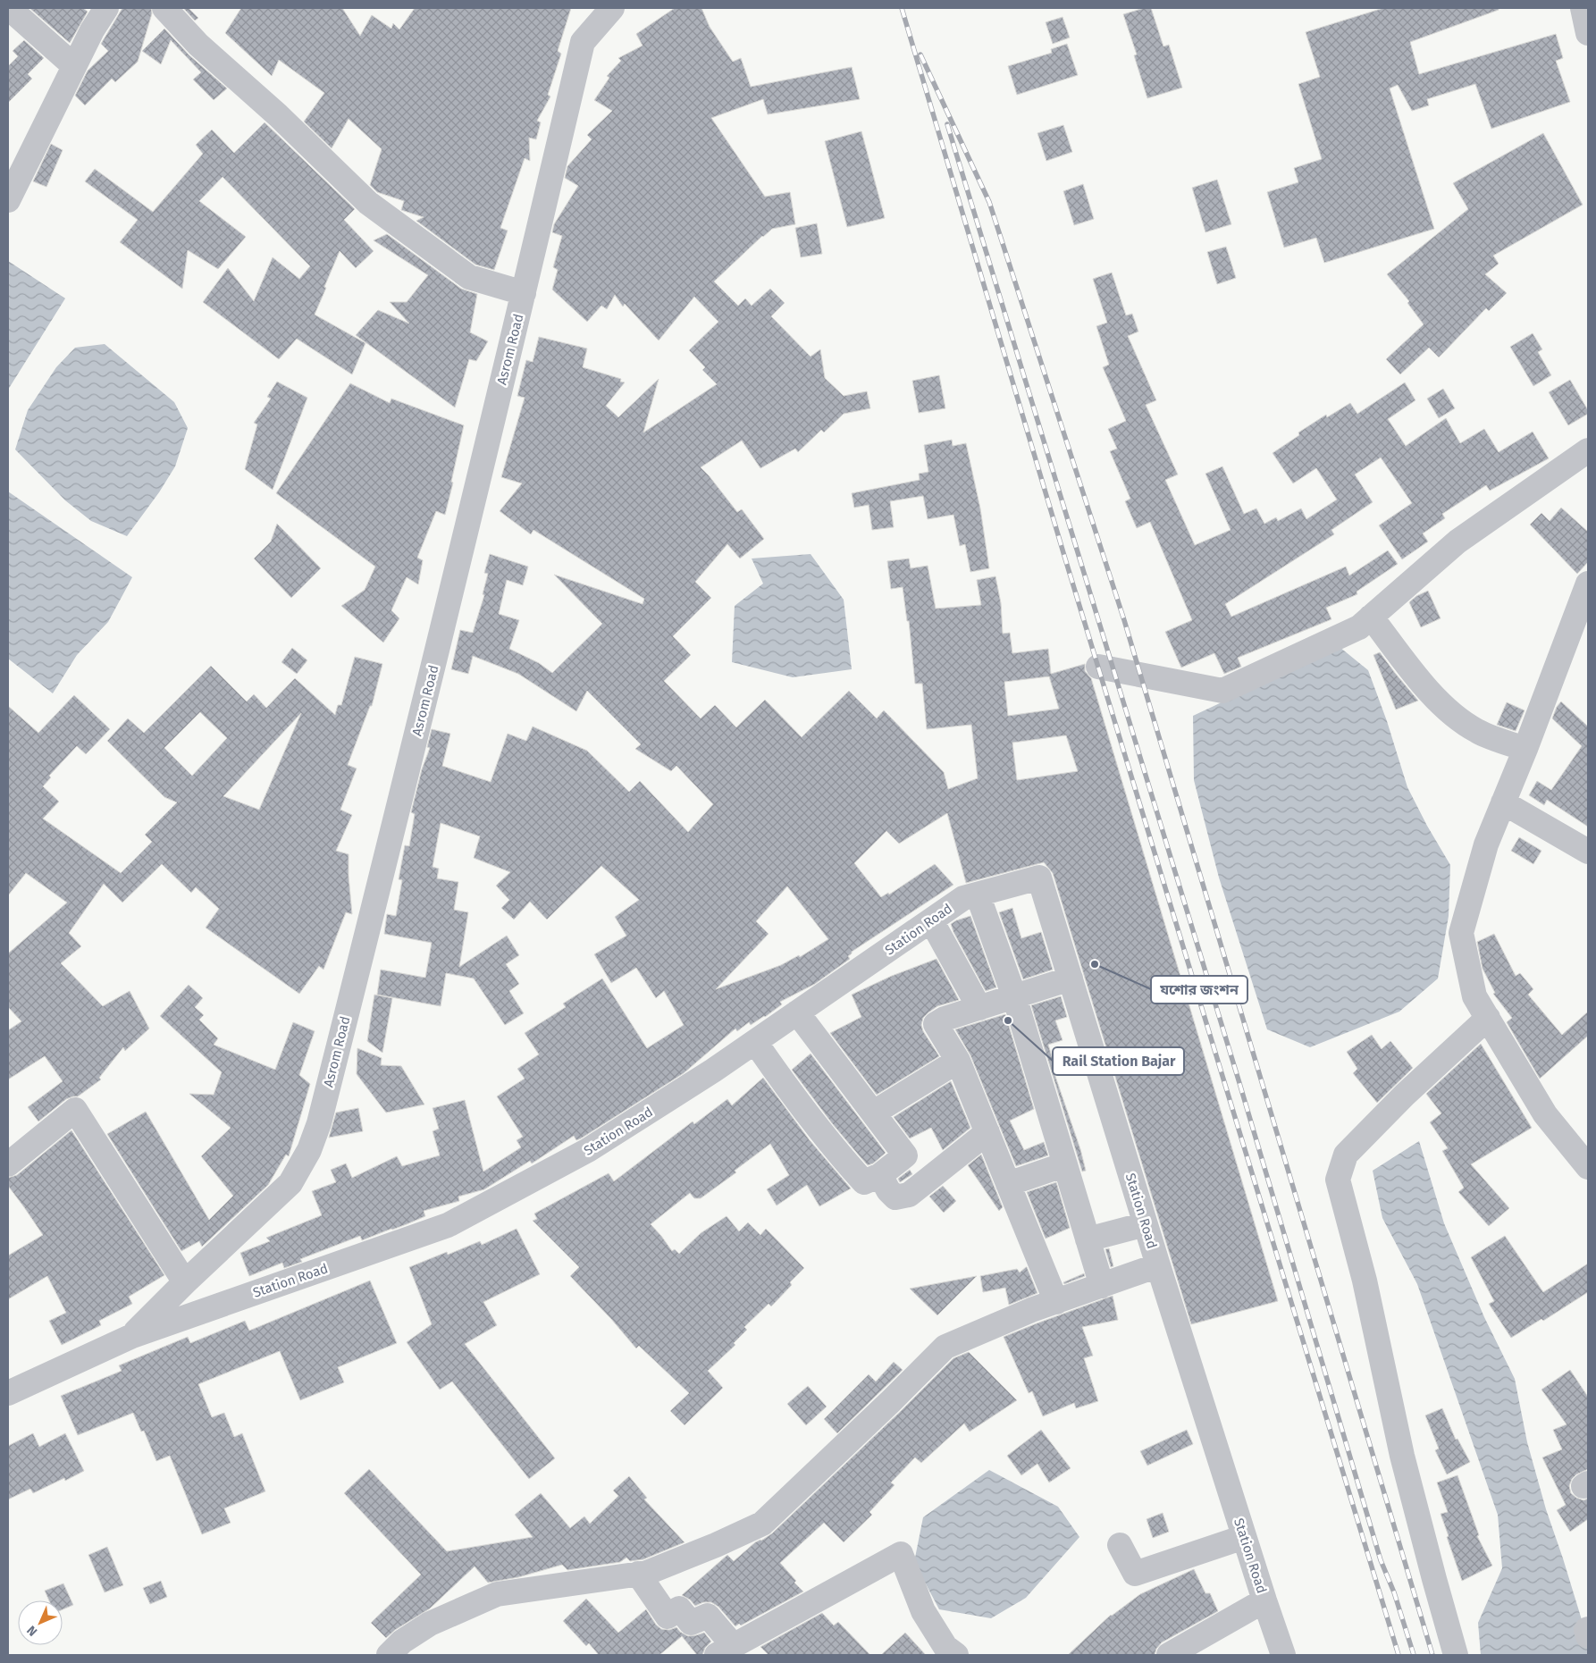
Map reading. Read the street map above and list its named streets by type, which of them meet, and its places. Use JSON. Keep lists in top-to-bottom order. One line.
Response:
{"streets":{"street":["Asrom Road","Station Road"]},"crossings":[["Asrom Road","Station Road"]],"places":["যশোর জংশন","Rail Station Bajar"],"north":"bottom left"}
